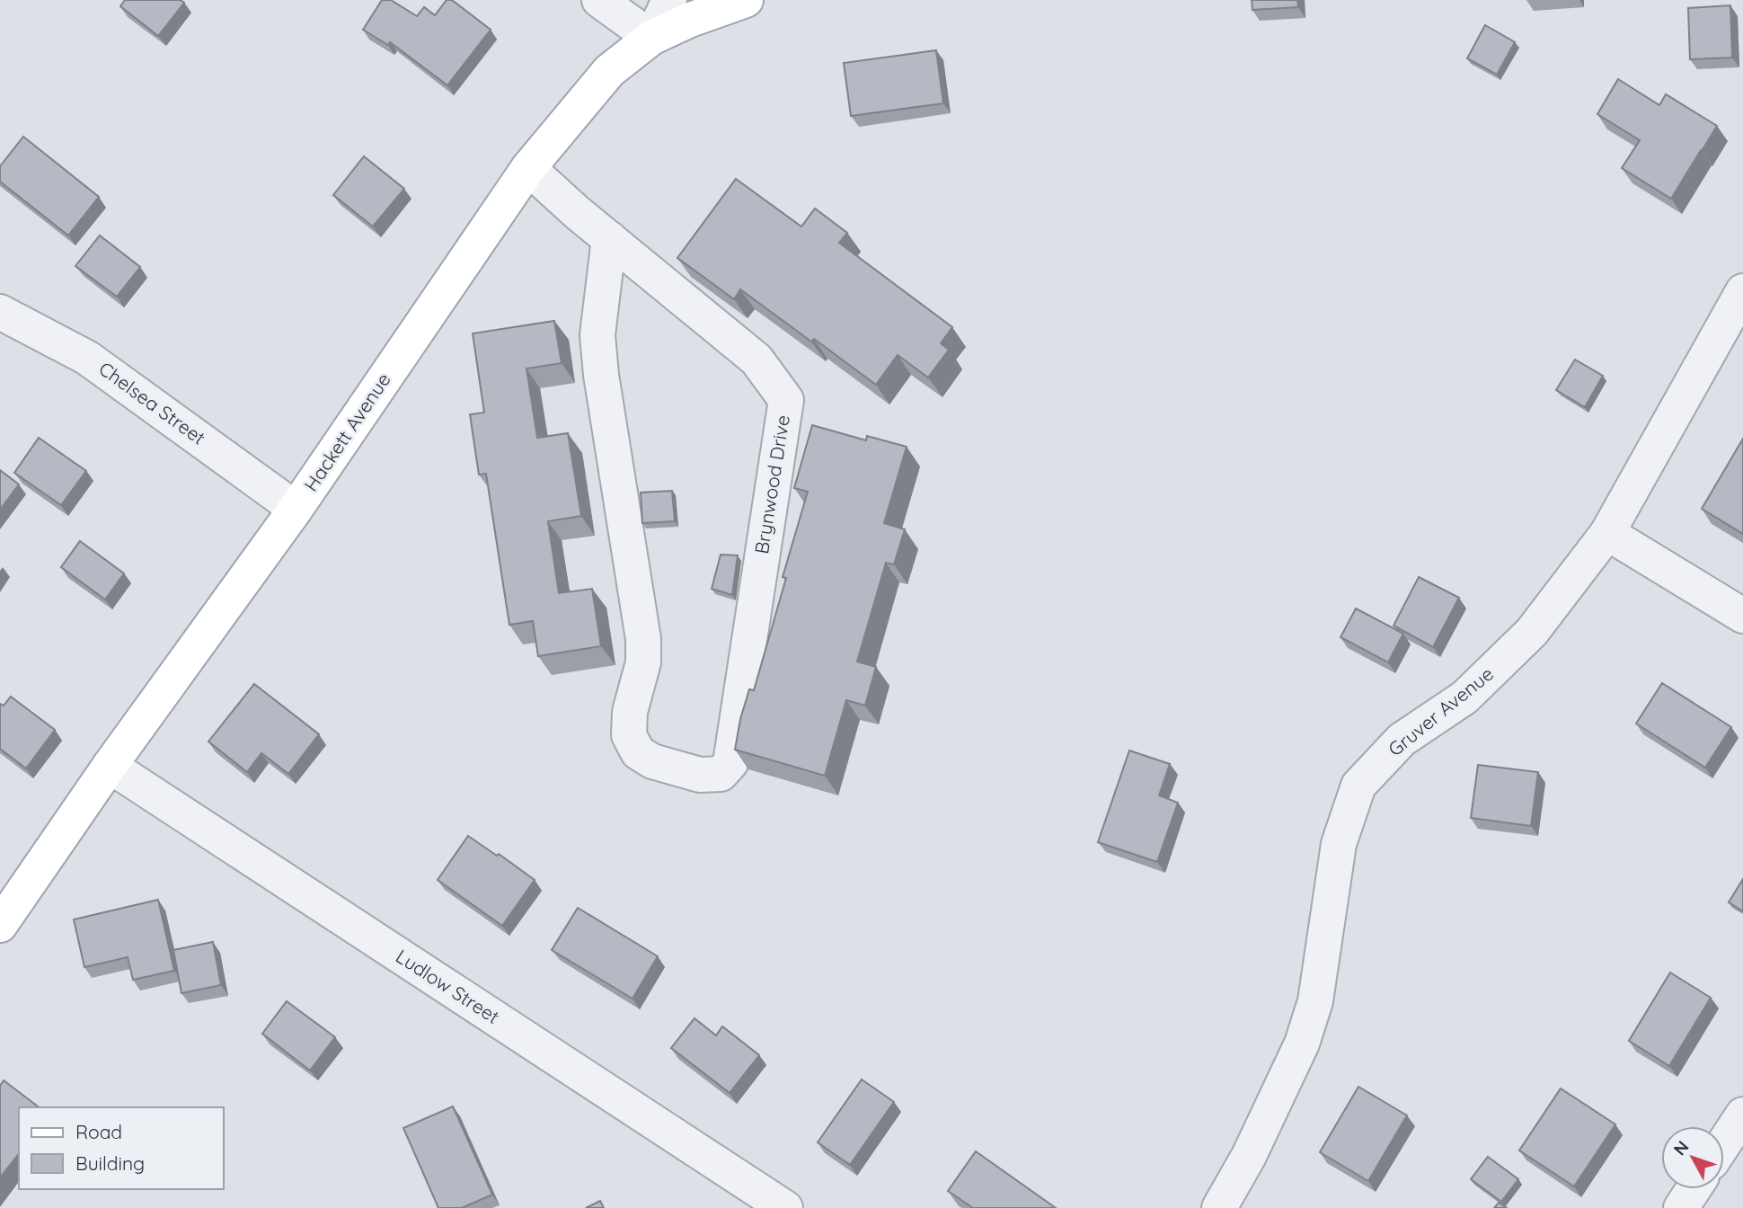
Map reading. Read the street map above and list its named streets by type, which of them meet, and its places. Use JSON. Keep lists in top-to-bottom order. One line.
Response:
{"streets":{"main road":["Hackett Avenue"],"street":["Chelsea Street","Brynwood Drive","Gruver Avenue","Ludlow Street"]},"crossings":[["Chelsea Street","Hackett Avenue"],["Hackett Avenue","Brynwood Drive"],["Hackett Avenue","Ludlow Street"]],"legend":["Road","Building"],"north":"top left"}
